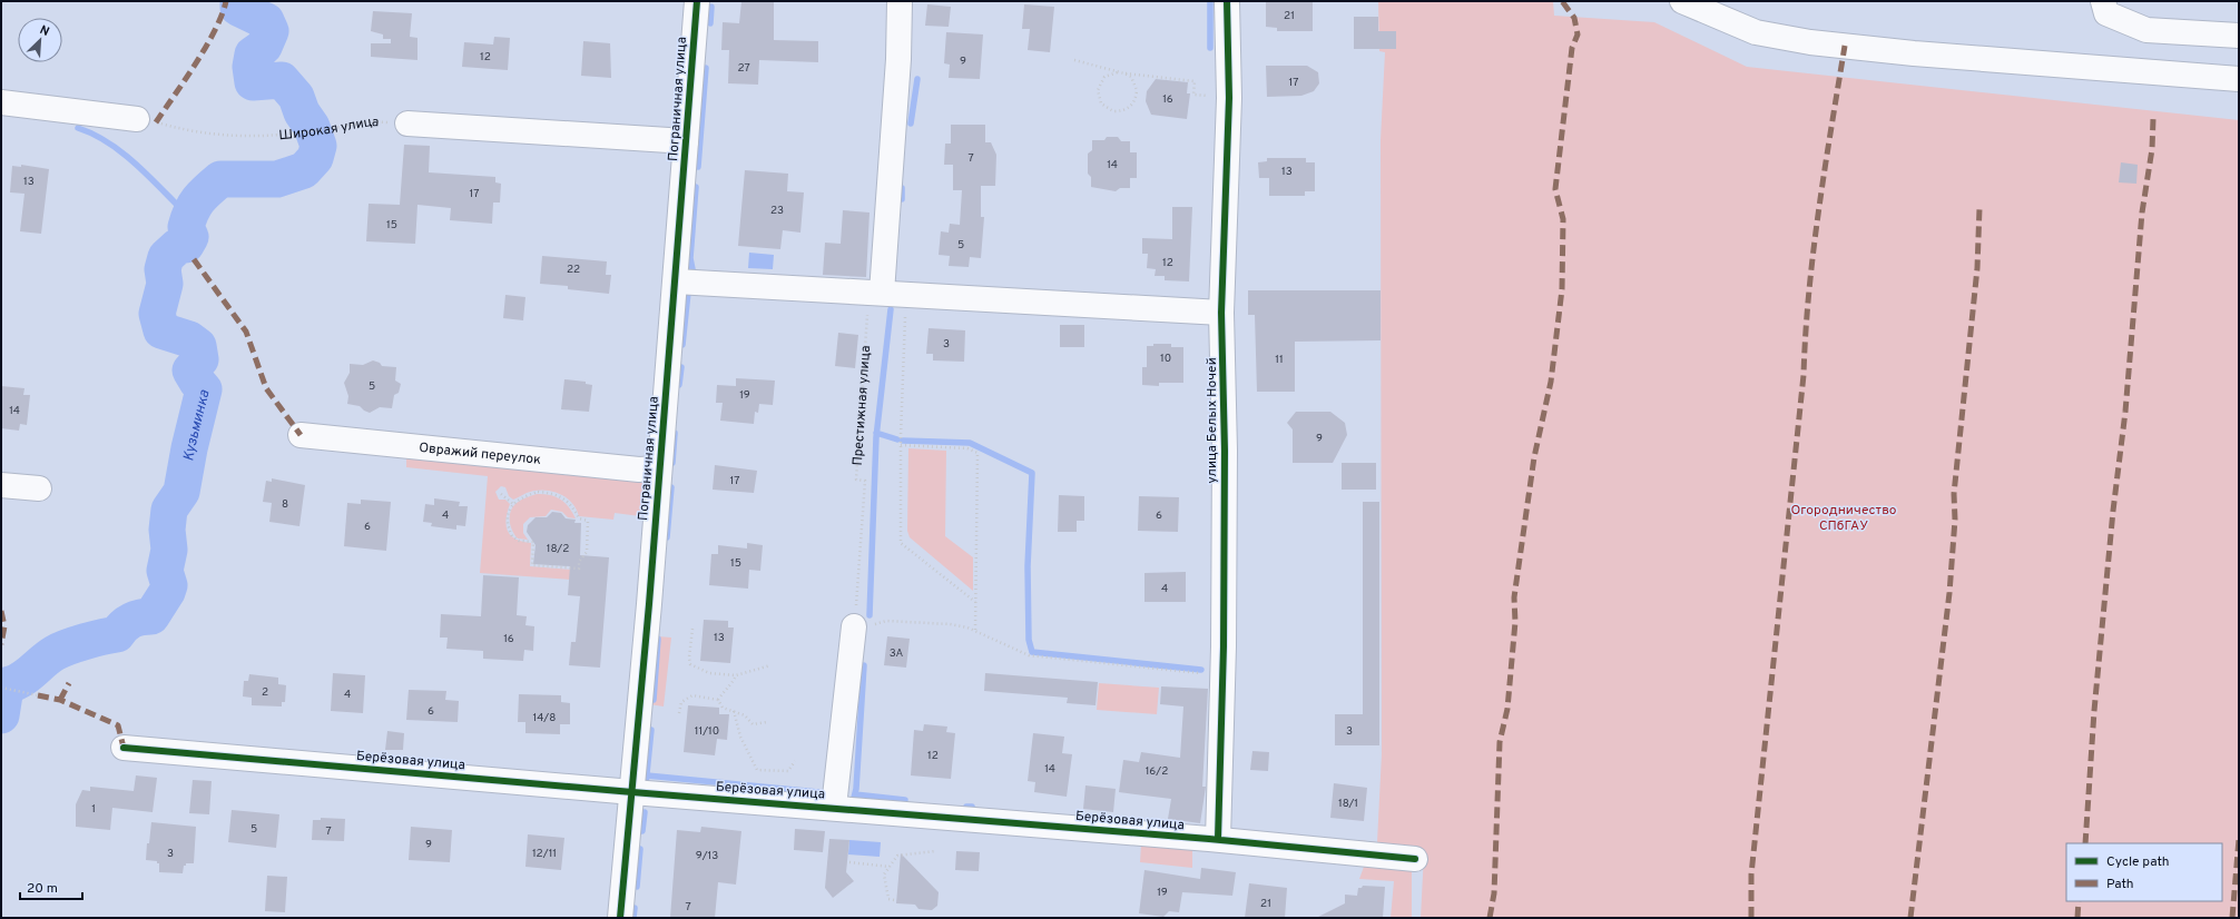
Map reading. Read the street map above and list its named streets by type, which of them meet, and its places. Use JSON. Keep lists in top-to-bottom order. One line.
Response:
{"streets":{"street":["Пограничная улица","улица Белых Ночей","Овражий переулок","Берёзовая улица"],"path":["Широкая улица","Престижная улица"]},"crossings":[["Пограничная улица","Овражий переулок"],["Пограничная улица","Берёзовая улица"],["улица Белых Ночей","Берёзовая улица"]],"water":["Кузьминка"],"parks":["Огородничество СПбГАУ"],"house_numbers":["21","12","9","27","17","16","7","14","13","13","17","23","15","5","12","22","3","10","11","5","19","14","9","17","8","4","6","6","18/2","15","4","13","16","3А","2","4","6","14/8","11/10","3","12","14","16/2","18/1","1","5","7","9","3","12/11","9/13","19","21","7"],"legend":["Cycle path","Path"],"scale_bar":"20 m","north":"top right"}
